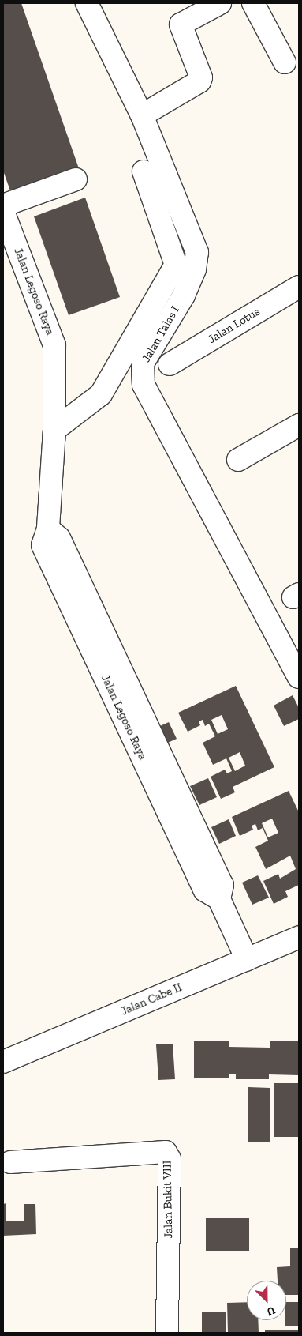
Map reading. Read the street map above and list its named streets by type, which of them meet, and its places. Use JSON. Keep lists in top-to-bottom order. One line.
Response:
{"streets":{"street":["Jalan Legoso Raya","Jalan Lotus","Jalan Talas I","Jalan Cabe II","Jalan Bukit VIII"]},"crossings":[["Jalan Legoso Raya","Jalan Cabe II"]],"north":"bottom right"}
